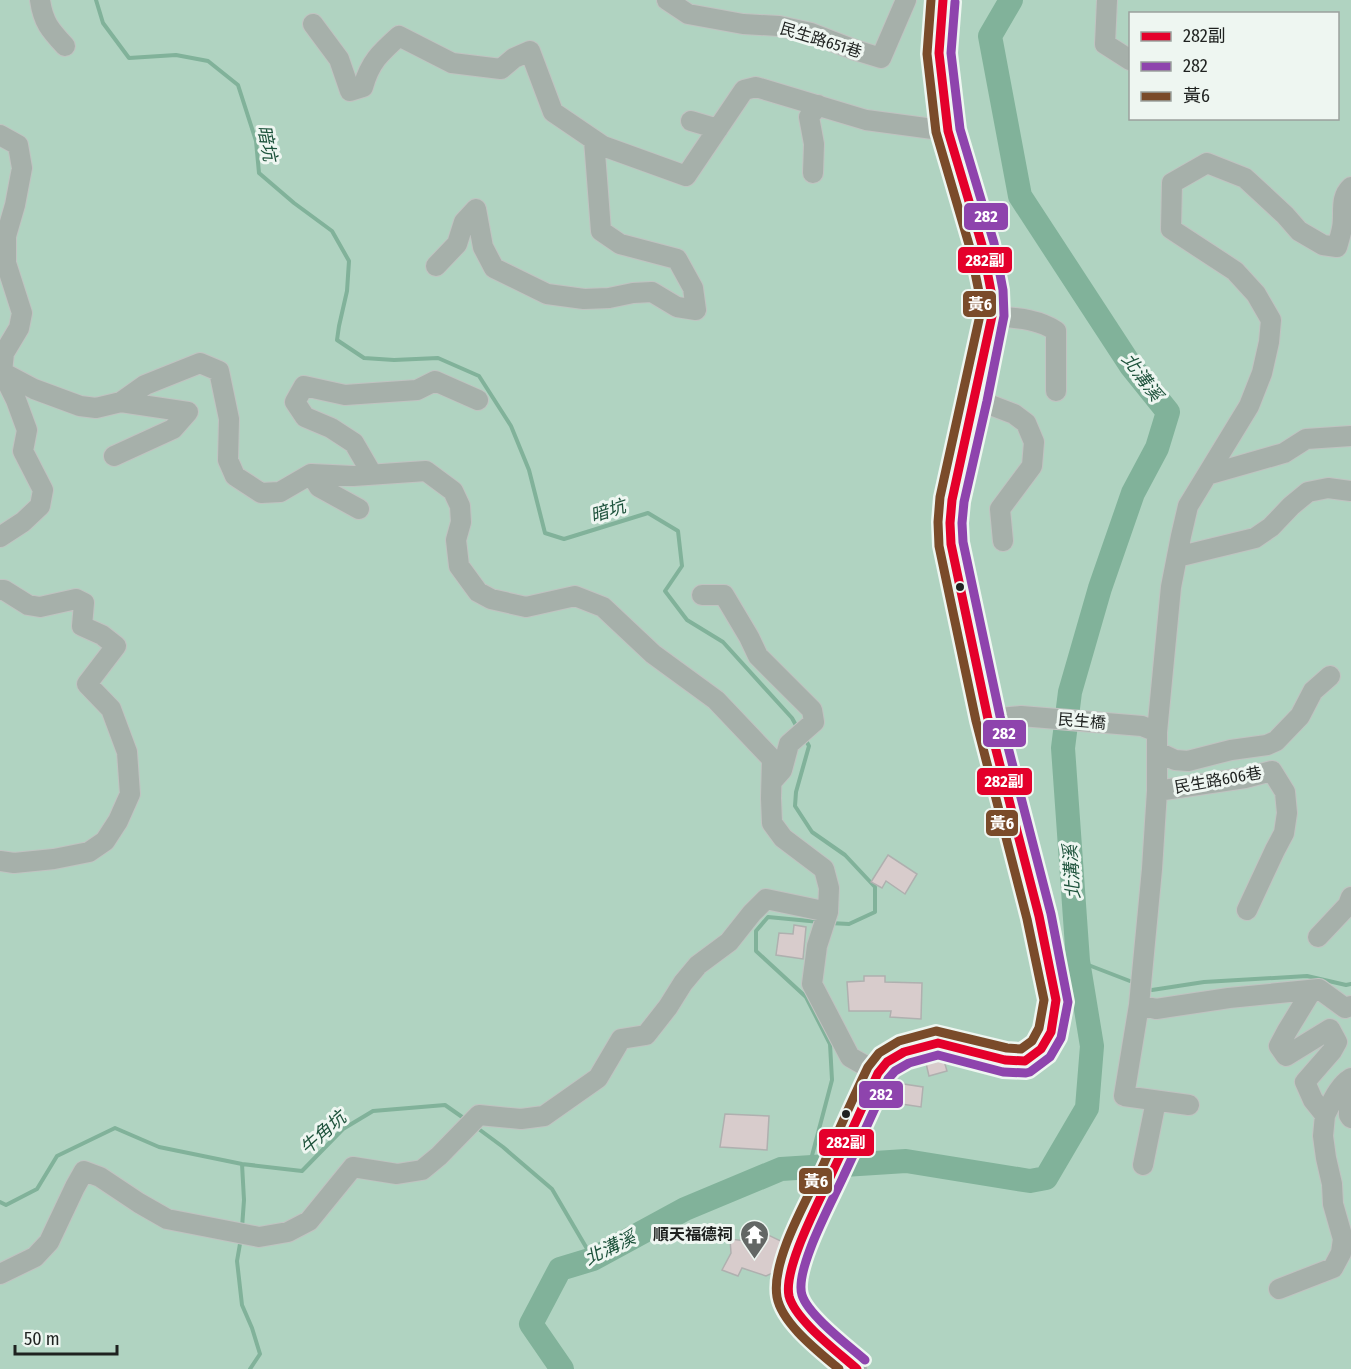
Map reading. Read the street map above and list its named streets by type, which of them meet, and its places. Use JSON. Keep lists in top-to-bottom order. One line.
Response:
{"streets":{"street":["民生路651巷","民生橋","民生路606巷"]},"crossings":[["民生橋","民生路606巷"]],"water":["暗坑","北溝溪","牛角坑"],"places":{"temple":["順天福德祠"]},"lines":["transit line 282副","transit line 黃6","transit line 282"],"legend":["282副","282","黃6"],"scale_bar":"50 m"}
